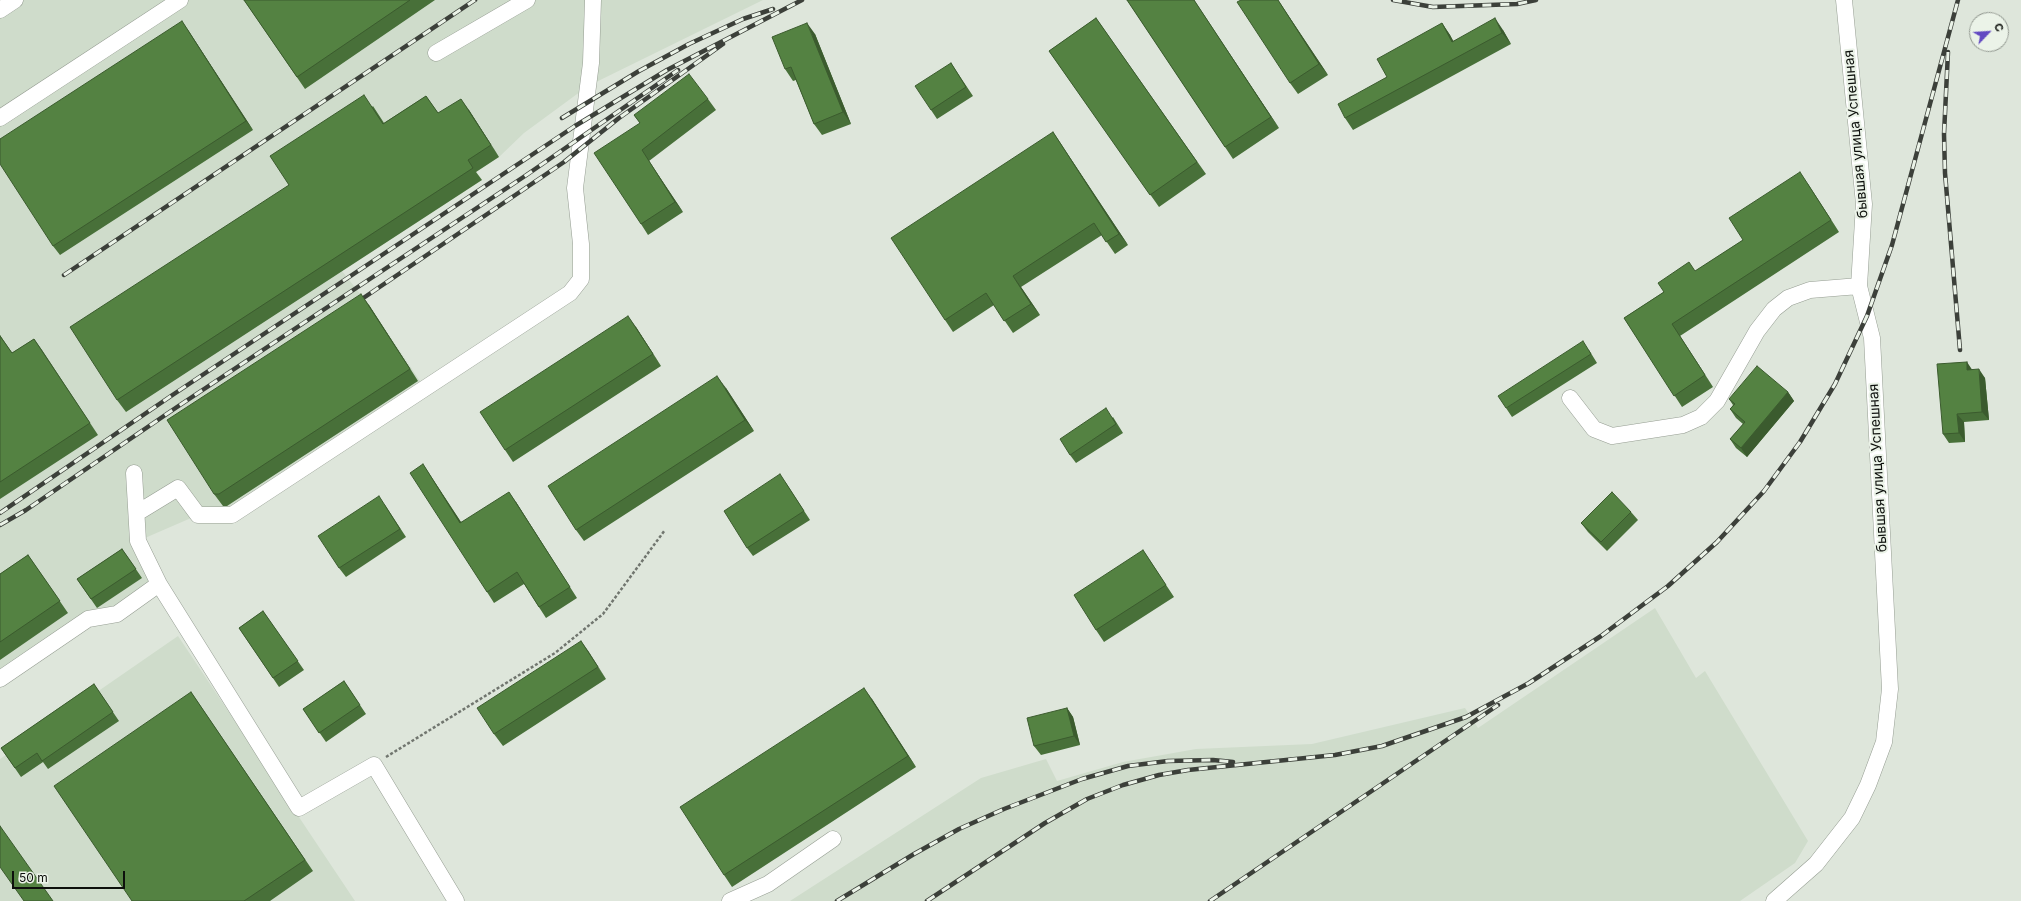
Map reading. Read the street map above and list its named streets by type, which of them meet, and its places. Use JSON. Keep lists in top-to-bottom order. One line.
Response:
{"streets":{"street":["бывшая улица Успешная"]},"scale_bar":"50 m","north":"top right"}
